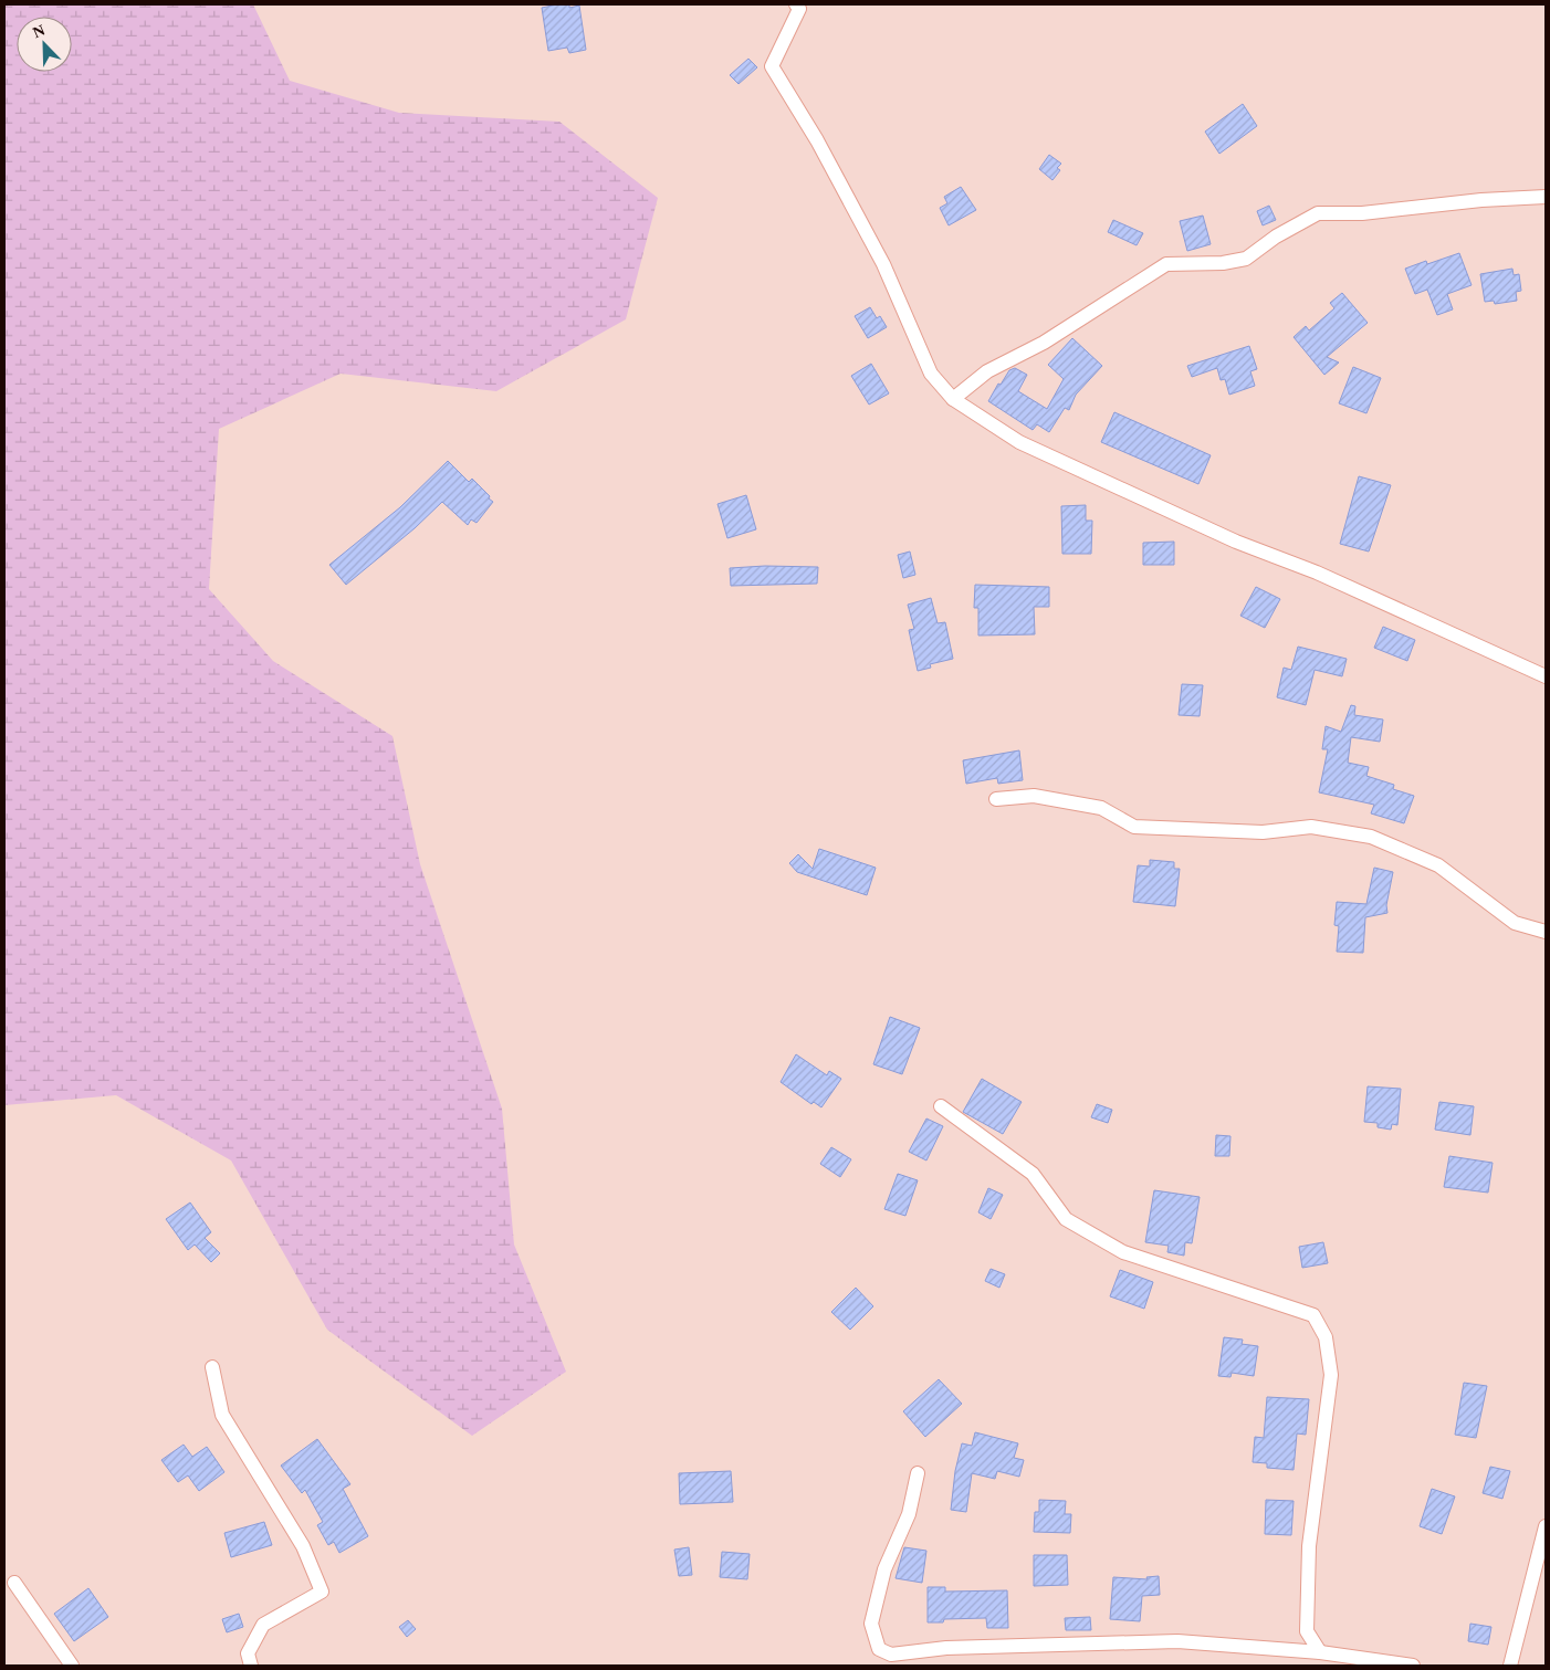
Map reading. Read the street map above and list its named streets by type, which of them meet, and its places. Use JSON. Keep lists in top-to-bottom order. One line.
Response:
{"north":"top left"}
